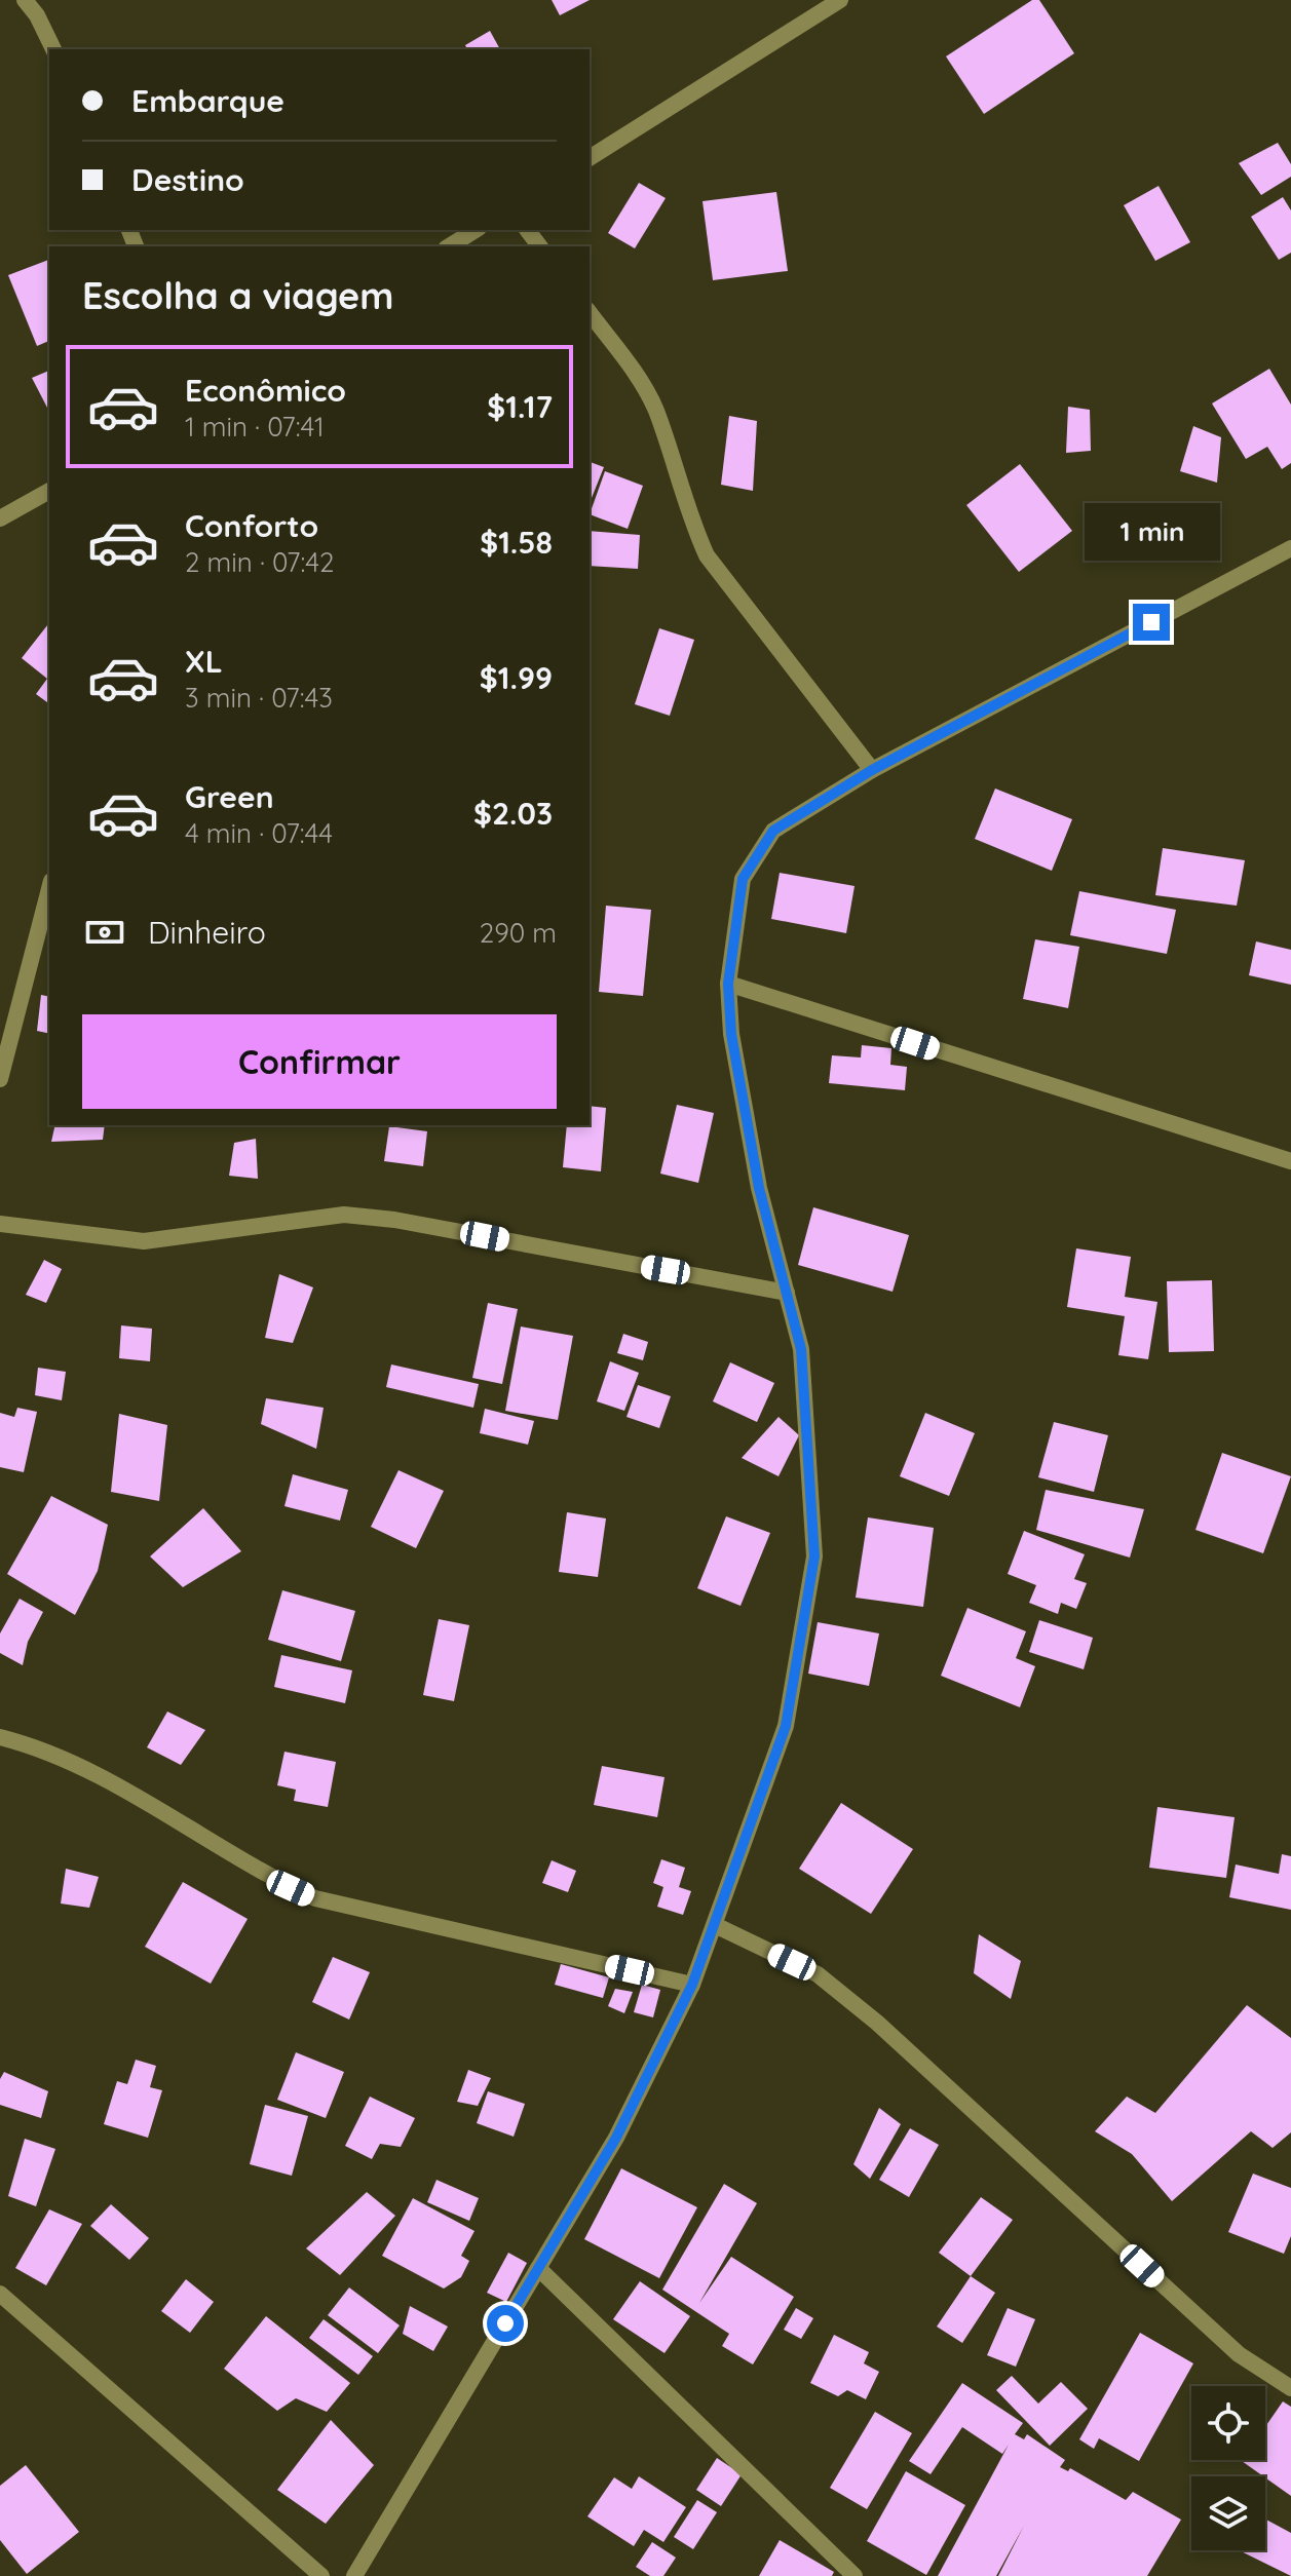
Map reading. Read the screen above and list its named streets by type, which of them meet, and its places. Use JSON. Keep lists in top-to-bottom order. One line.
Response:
{"page":{"banner":["Embarque","Destino"],"heading":"Escolha a viagem","list":[{"name":"Econômico","note":"1 min · 07:41","value":"$1.17"},{"name":"Conforto","note":"2 min · 07:42","value":"$1.58"},{"name":"XL","note":"3 min · 07:43","value":"$1.99"},{"name":"Green","note":"4 min · 07:44","value":"$2.03"}],"bubble":"1 min","pay":["Dinheiro","290 m"],"buttons":"Confirmar"}}
